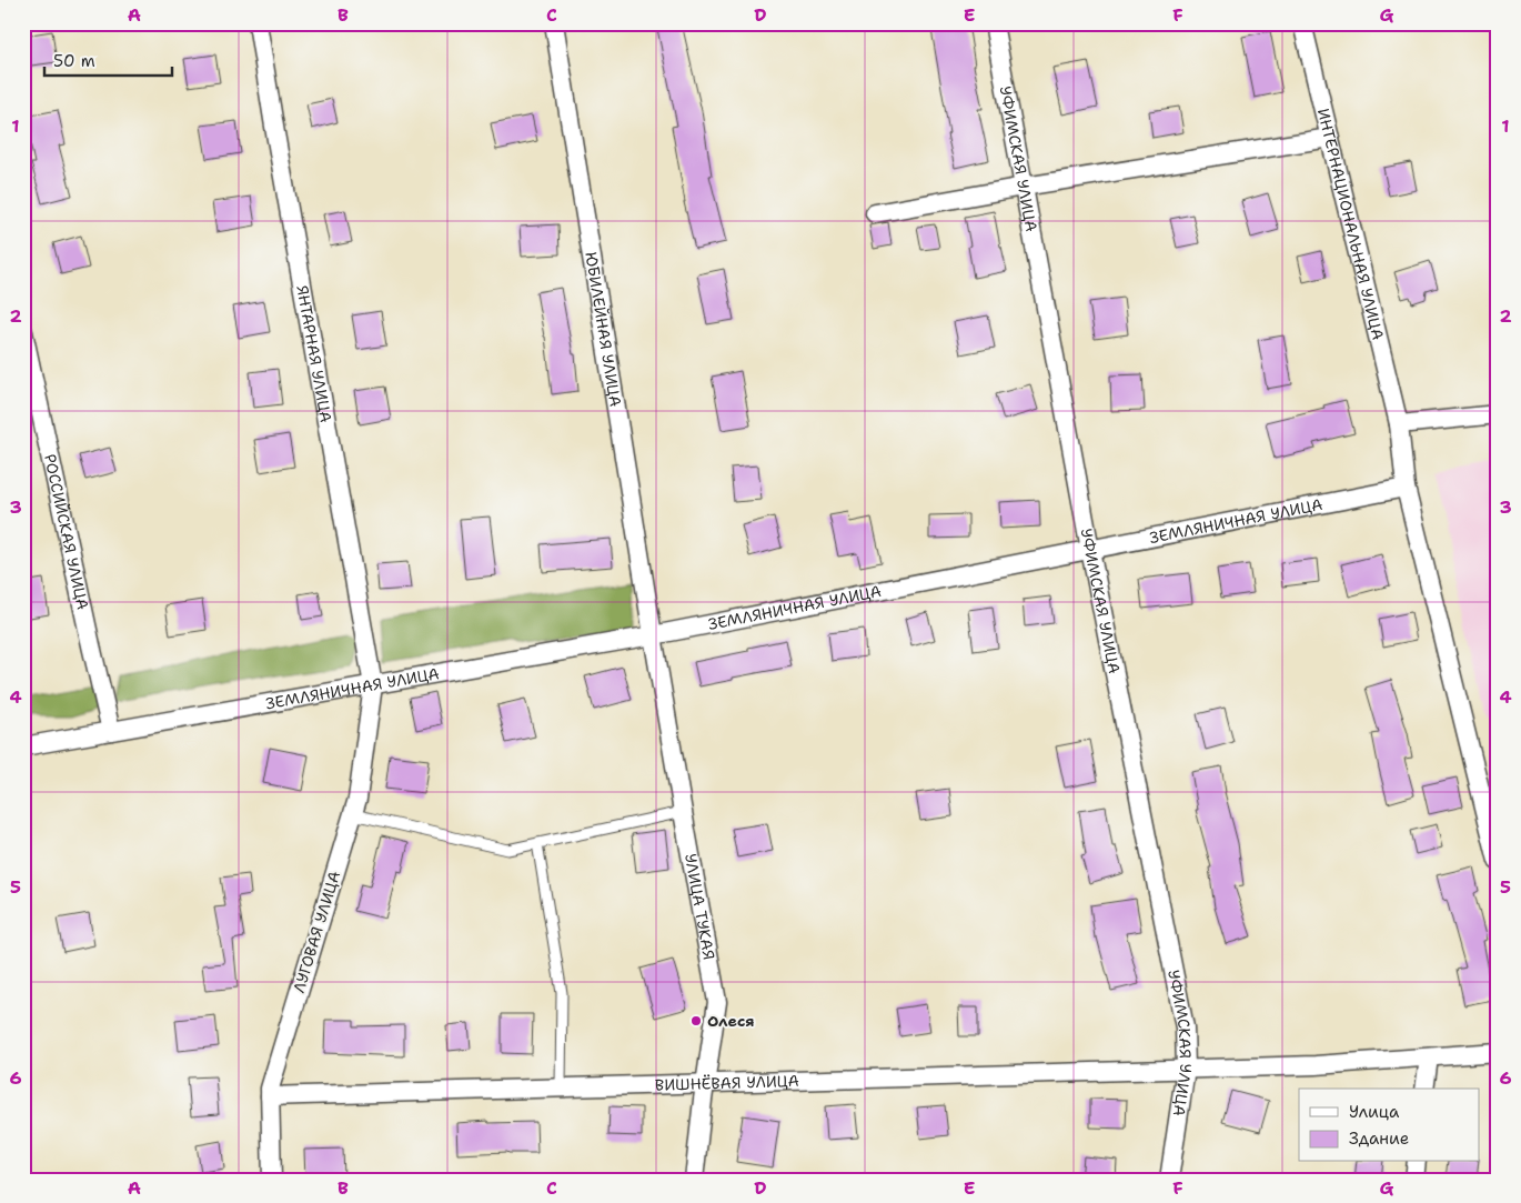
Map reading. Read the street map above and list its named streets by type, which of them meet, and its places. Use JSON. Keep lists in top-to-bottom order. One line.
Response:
{"streets":{"street":["УФИМСКАЯ УЛИЦА","ИНТЕРНАЦИОНАЛЬНАЯ УЛИЦА","ЮБИЛЕЙНАЯ УЛИЦА","ЯНТАРНАЯ УЛИЦА","ЗЕМЛЯНИЧНАЯ УЛИЦА","РОССИЙСКАЯ УЛИЦА","УЛИЦА ТУКАЯ","ЛУГОВАЯ УЛИЦА","ВИШНЁВАЯ УЛИЦА"]},"crossings":[["УФИМСКАЯ УЛИЦА","ЗЕМЛЯНИЧНАЯ УЛИЦА"],["УФИМСКАЯ УЛИЦА","ВИШНЁВАЯ УЛИЦА"],["ЮБИЛЕЙНАЯ УЛИЦА","ЗЕМЛЯНИЧНАЯ УЛИЦА"],["ЮБИЛЕЙНАЯ УЛИЦА","УЛИЦА ТУКАЯ"],["ЯНТАРНАЯ УЛИЦА","ЗЕМЛЯНИЧНАЯ УЛИЦА"],["ЯНТАРНАЯ УЛИЦА","ЛУГОВАЯ УЛИЦА"],["ЗЕМЛЯНИЧНАЯ УЛИЦА","РОССИЙСКАЯ УЛИЦА"],["ЗЕМЛЯНИЧНАЯ УЛИЦА","УЛИЦА ТУКАЯ"],["ЗЕМЛЯНИЧНАЯ УЛИЦА","ЛУГОВАЯ УЛИЦА"],["УЛИЦА ТУКАЯ","ВИШНЁВАЯ УЛИЦА"],["ЛУГОВАЯ УЛИЦА","ВИШНЁВАЯ УЛИЦА"]],"places":["Олеся"],"legend":["Улица","Здание"],"scale_bar":"50 m","grid":{"columns":["A","B","C","D","E","F","G"],"rows":["1","2","3","4","5","6"]}}
